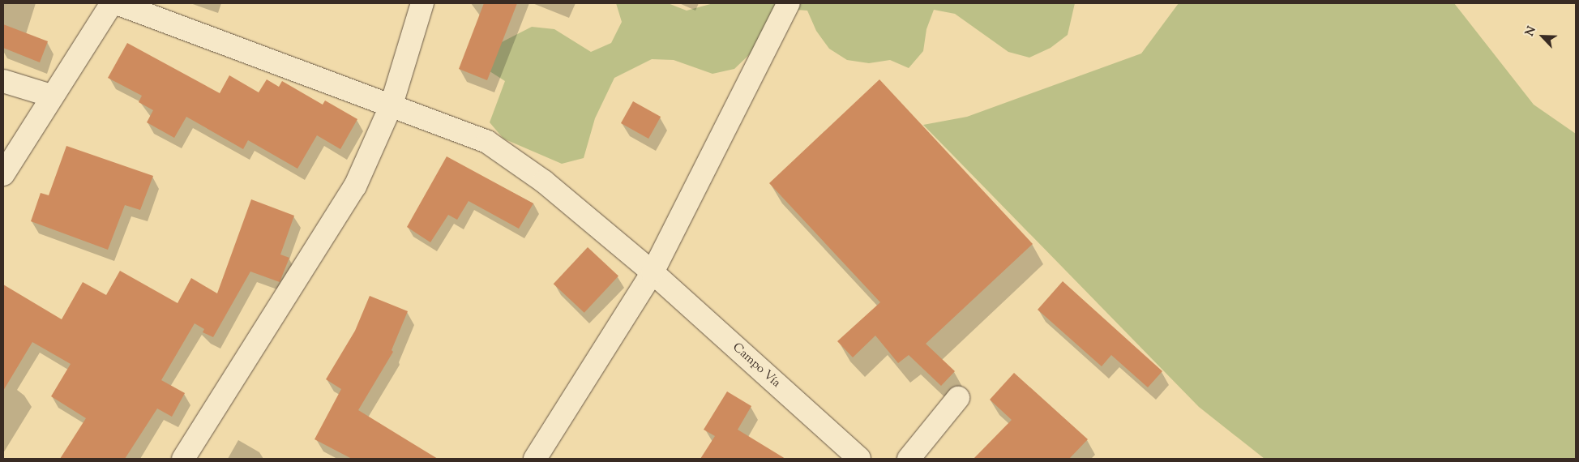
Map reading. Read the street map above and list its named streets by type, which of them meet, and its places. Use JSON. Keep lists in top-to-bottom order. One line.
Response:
{"streets":{"street":["Campo Vía"]},"north":"top left"}
